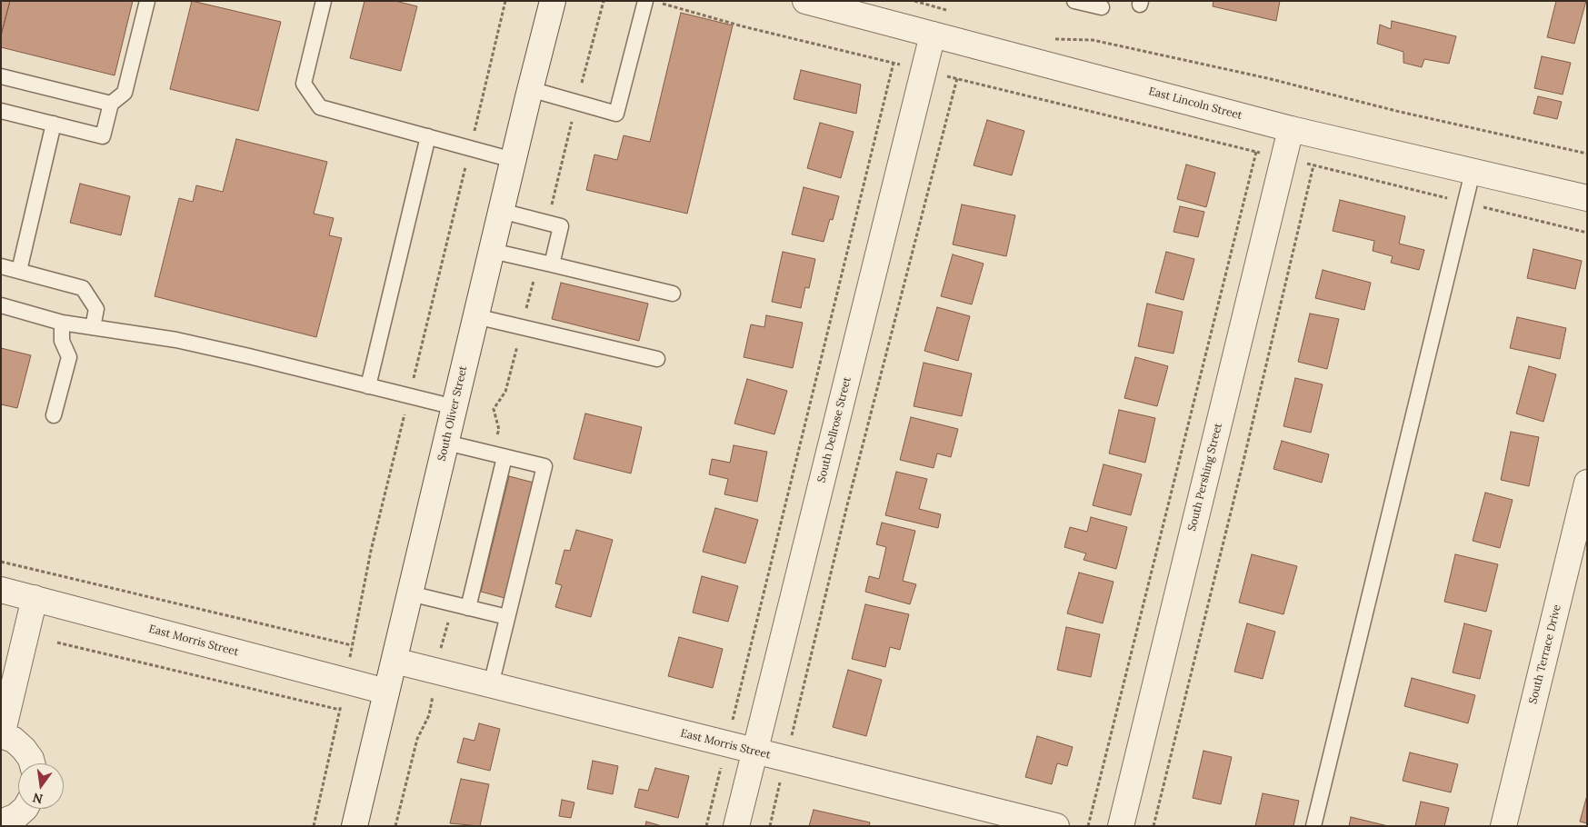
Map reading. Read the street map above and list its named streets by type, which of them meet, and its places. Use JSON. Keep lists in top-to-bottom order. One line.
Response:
{"streets":{"street":["East Lincoln Street","South Oliver Street","South Dellrose Street","South Pershing Street","East Morris Street","South Terrace Drive"]},"crossings":[["East Lincoln Street","South Dellrose Street"],["East Lincoln Street","South Pershing Street"],["South Oliver Street","East Morris Street"],["South Dellrose Street","East Morris Street"]],"north":"bottom"}
